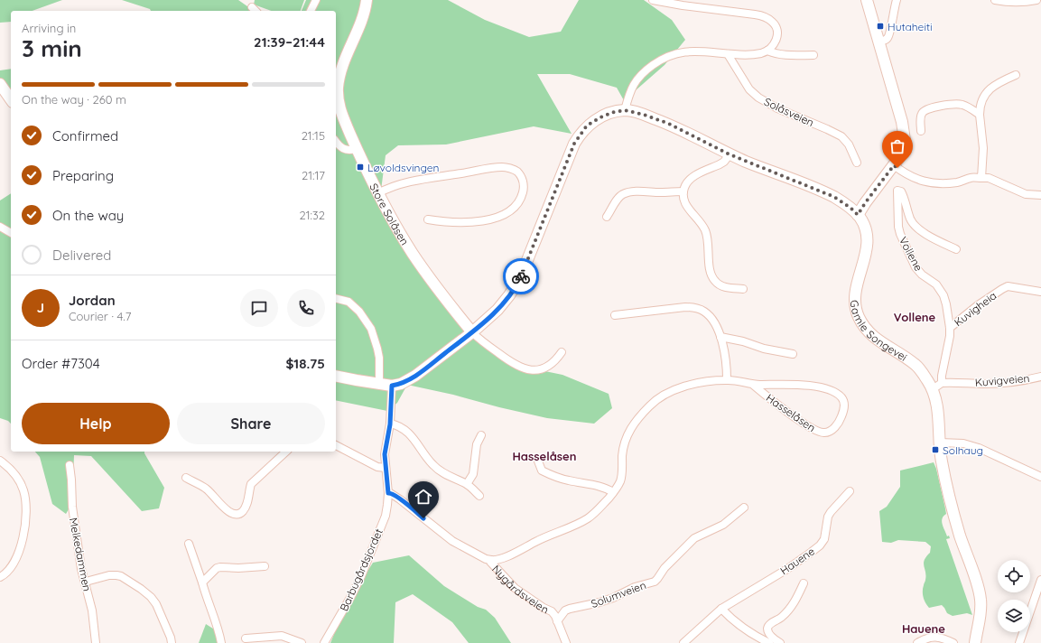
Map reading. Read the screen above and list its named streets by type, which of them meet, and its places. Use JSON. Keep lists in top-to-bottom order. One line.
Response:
{"streets":{"main road":["Store Solåsen","Gamle Songevei"],"street":["Solåsveien","Vollene","Kuvigheia","Kuvigveien","Hasselåsen","Melkedammen","Hauene","Barbugårdsjordet","Nygårdsveien","Solumveien"]},"crossings":[["Vollene","Kuvigheia"],["Vollene","Kuvigveien"],["Hasselåsen","Nygårdsveien"],["Barbugårdsjordet","Nygårdsveien"],["Nygårdsveien","Solumveien"]],"districts":["Vollene","Hasselåsen","Hauene"],"places":{"transit":["Hutaheiti","Løvoldsvingen","Solhaug"]},"page":{"heading":["3 min","Arriving in","21:39–21:44"],"panel":["Jordan","Courier · 4.7","Order #7304","$18.75"],"bar":"On the way · 260 m","list":[["Confirmed","21:15"],["Preparing","21:17"],["On the way","21:32"],"Delivered"],"round":"J","buttons":["Help","Share"]}}
